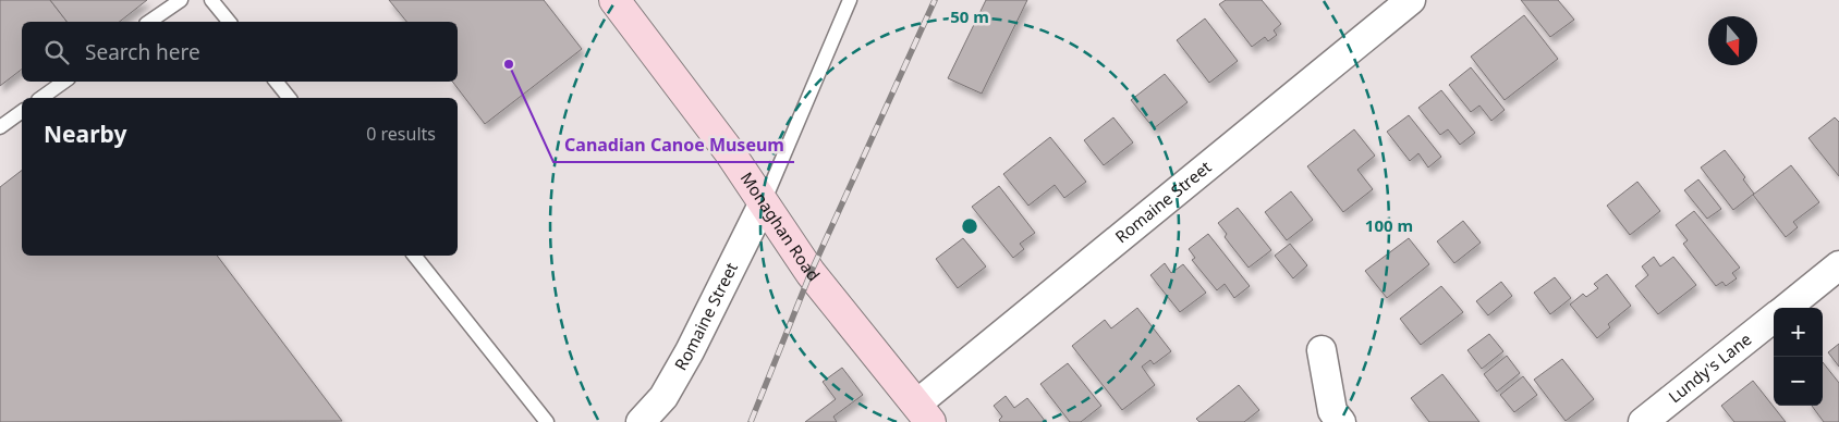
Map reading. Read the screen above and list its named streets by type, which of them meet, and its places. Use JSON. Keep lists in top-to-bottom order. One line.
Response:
{"streets":{"main road":["Monaghan Road"],"street":["Romaine Street","Lundy's Lane"]},"crossings":[["Romaine Street","Monaghan Road"]],"places":["Canadian Canoe Museum"],"north":"bottom","page":{"search":"Search here","heading":["Nearby","0 results"],"map_buttons":["+","−"]},"rings":["50 m","100 m"]}
